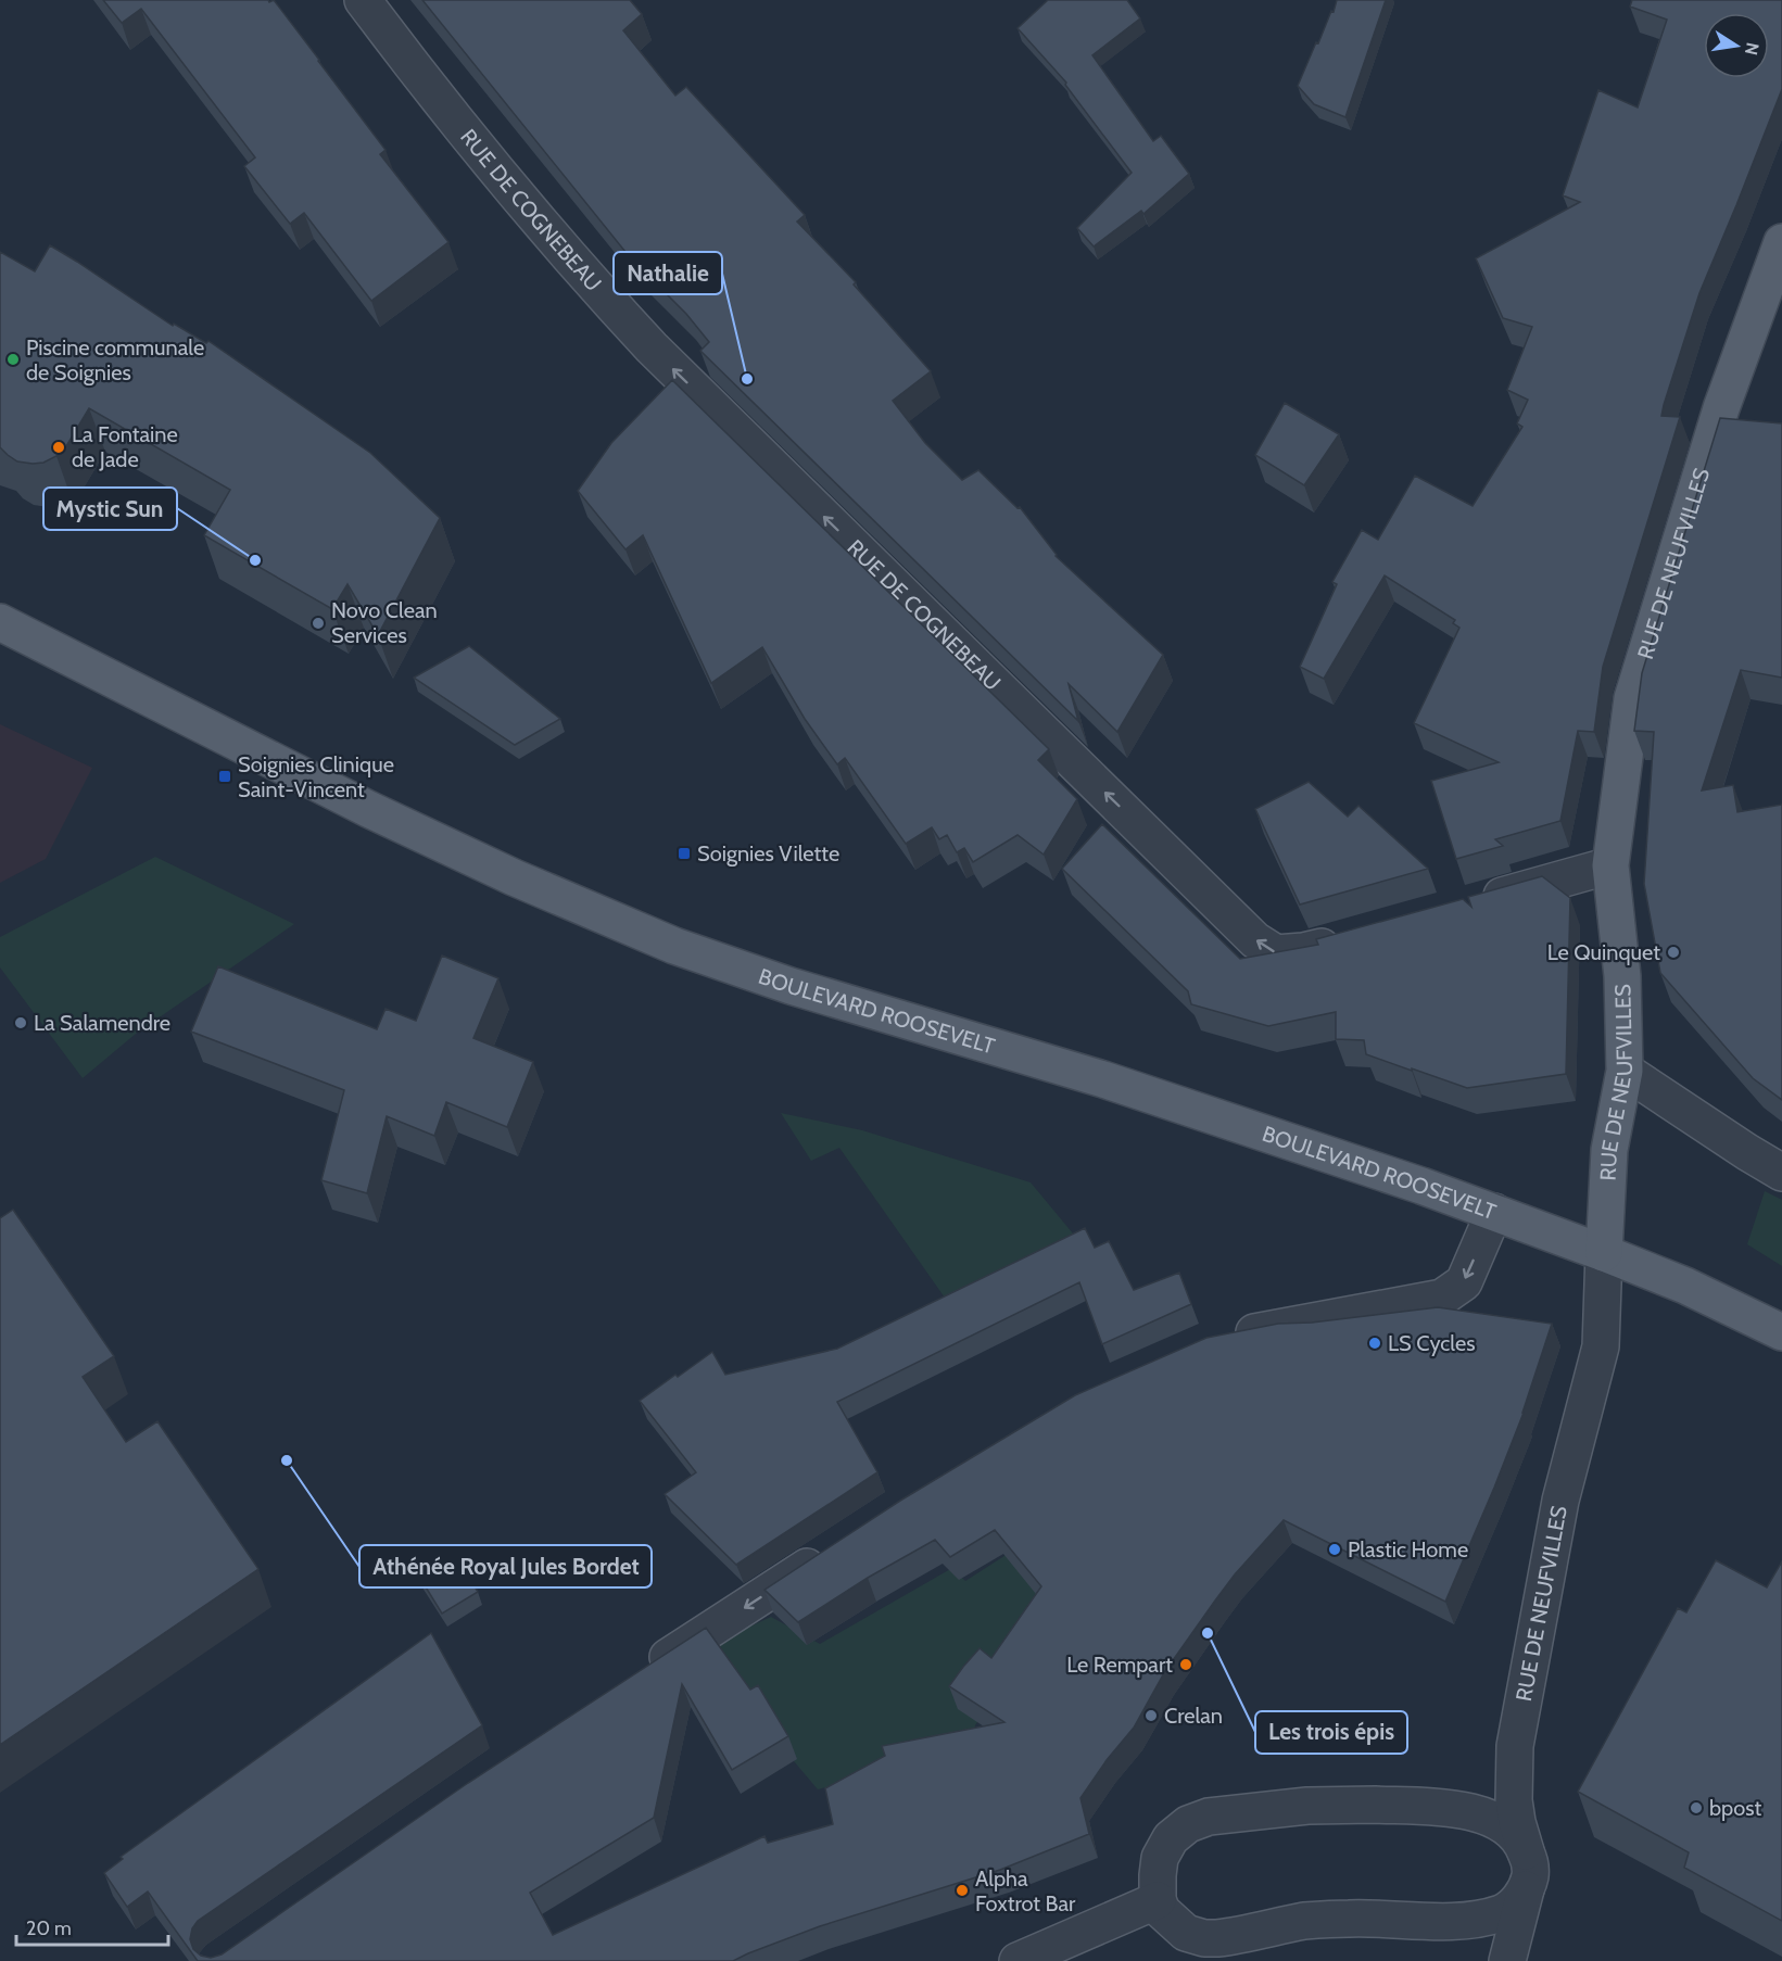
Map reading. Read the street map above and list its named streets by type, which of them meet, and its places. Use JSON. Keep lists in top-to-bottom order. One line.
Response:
{"streets":{"main road":["RUE DE NEUFVILLES","BOULEVARD ROOSEVELT"],"street":["RUE DE COGNEBEAU"]},"crossings":[["RUE DE NEUFVILLES","BOULEVARD ROOSEVELT"]],"one_way":["RUE DE COGNEBEAU"],"places":{"other":["Piscine communale de Soignies","Nathalie","La Fontaine de Jade","Mystic Sun","Novo Clean Services","Le Quinquet","La Salamendre","LS Cycles","Athénée Royal Jules Bordet","Plastic Home","Les trois épis","Le Rempart","Crelan","bpost","Alpha Foxtrot Bar"],"transit":["Soignies Clinique Saint-Vincent","Soignies Vilette"]},"scale_bar":"20 m","north":"right"}
